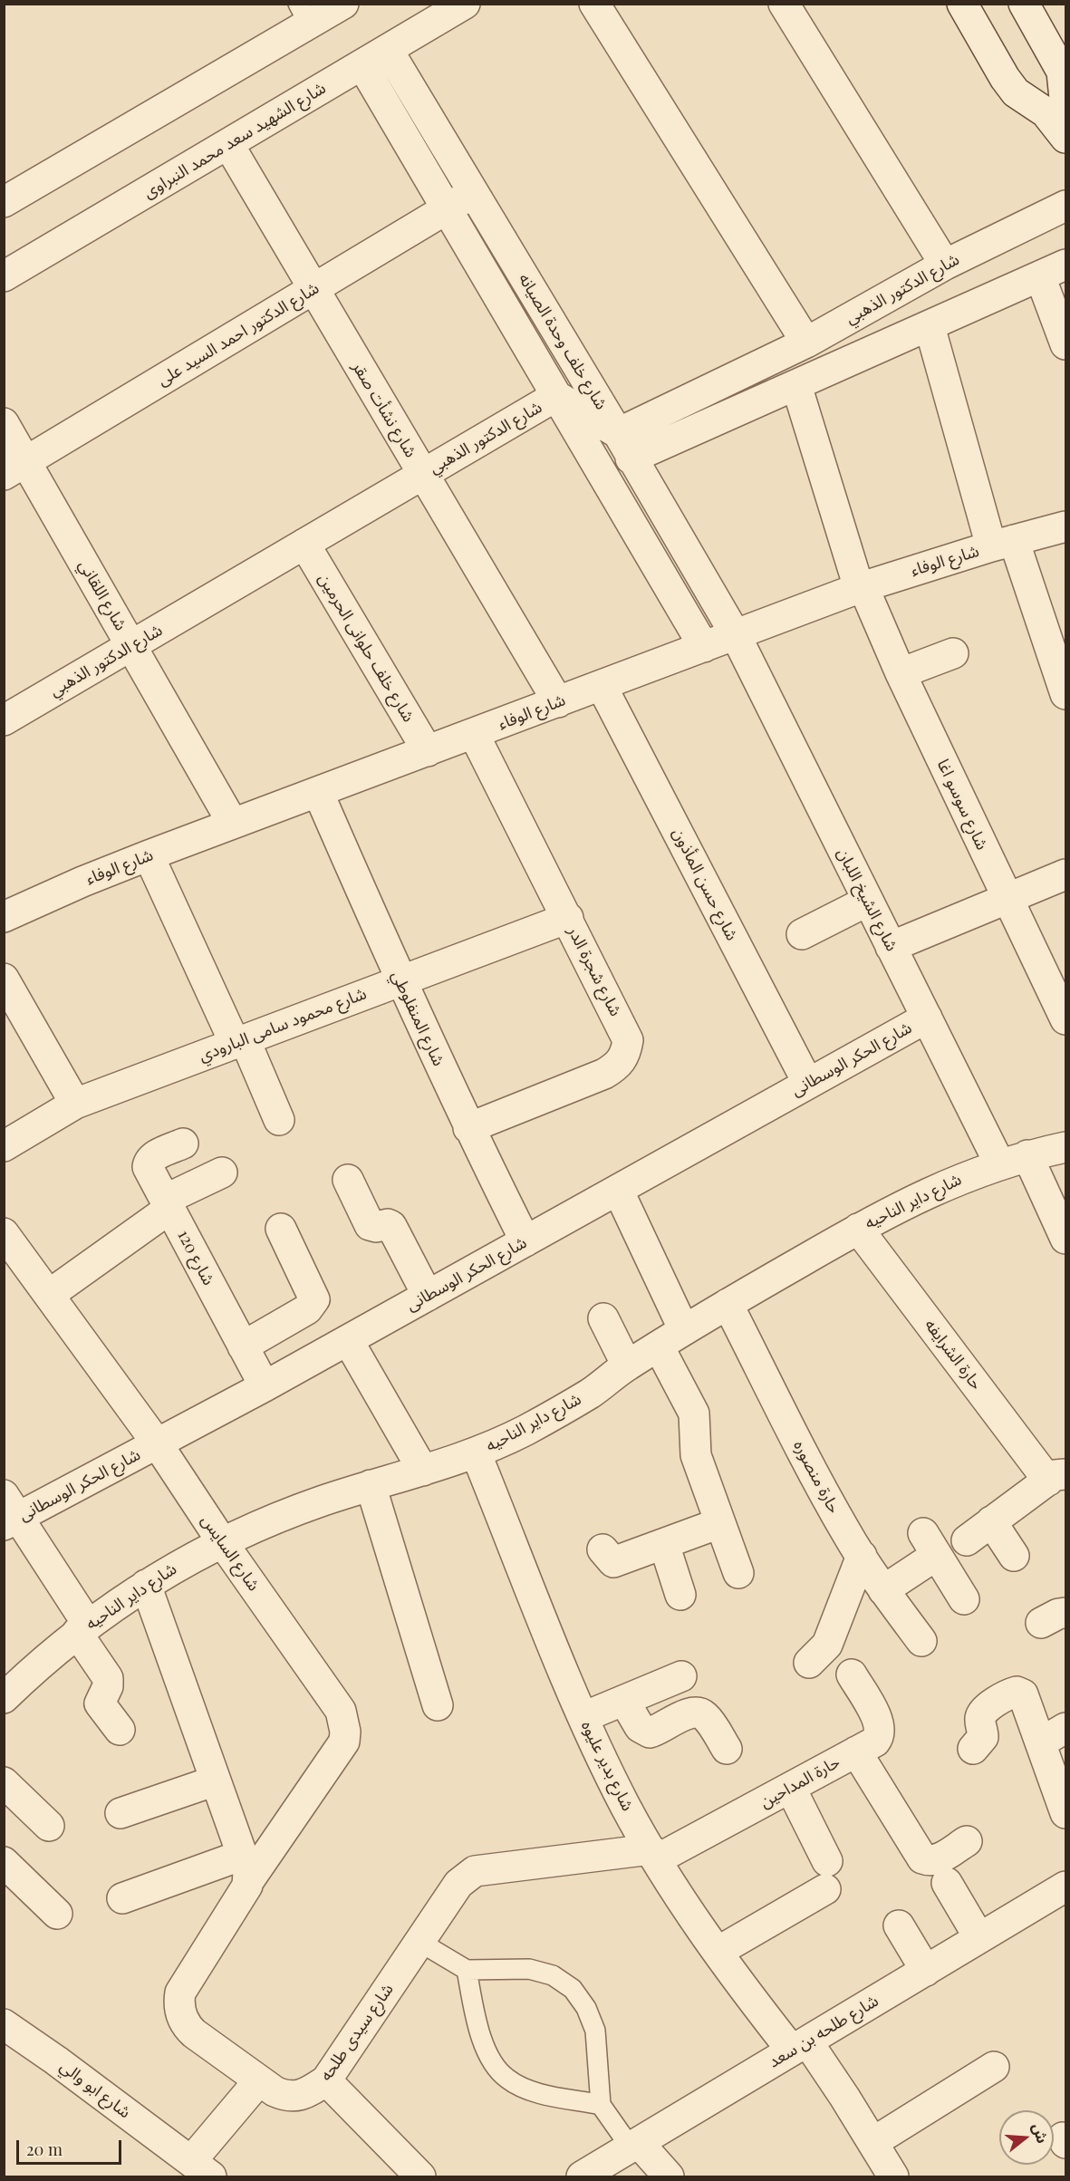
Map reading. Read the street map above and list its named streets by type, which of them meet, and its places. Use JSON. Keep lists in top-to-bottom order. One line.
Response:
{"streets":{"street":["شارع الشهيد سعد محمد النبراوى","شارع الدكتور الذهبي","شارع الدكتور احمد السيد على","شارع خلف وحدة الصيانه","شارع نشأت صقر","شارع الوفاء","شارع اللقاني","شارع خلف حلوانى الحرمين","شارع سوسو اغا","شارع حسن المأذون","شارع الشيخ اللبان","شارع شجرة الدر","شارع المنفلوطي","شارع محمود سامى البارودي","شارع الحكر الوسطانى","شارع داير الناحيه","شارع 120","حارة الشرايفه","حارة منصوره","شارع السايس","شارع بدير عليوه","حارة المداحين","شارع طلحه بن سعد","شارع سيدى طلحه","شارع ابو والي"]},"crossings":[["شارع الشهيد سعد محمد النبراوى","شارع خلف وحدة الصيانه"],["شارع الشهيد سعد محمد النبراوى","شارع نشأت صقر"],["شارع الدكتور الذهبي","شارع خلف وحدة الصيانه"],["شارع الدكتور الذهبي","شارع نشأت صقر"],["شارع الدكتور الذهبي","شارع اللقاني"],["شارع الدكتور الذهبي","شارع خلف حلوانى الحرمين"],["شارع الدكتور احمد السيد على","شارع خلف وحدة الصيانه"],["شارع الدكتور احمد السيد على","شارع نشأت صقر"],["شارع الدكتور احمد السيد على","شارع اللقاني"],["شارع خلف وحدة الصيانه","شارع الوفاء"],["شارع خلف وحدة الصيانه","شارع الشيخ اللبان"],["شارع نشأت صقر","شارع الوفاء"],["شارع الوفاء","شارع اللقاني"],["شارع الوفاء","شارع خلف حلوانى الحرمين"],["شارع الوفاء","شارع سوسو اغا"],["شارع الوفاء","شارع حسن المأذون"],["شارع الوفاء","شارع الشيخ اللبان"],["شارع الوفاء","شارع شجرة الدر"],["شارع الوفاء","شارع المنفلوطي"],["شارع حسن المأذون","شارع الحكر الوسطانى"],["شارع الشيخ اللبان","شارع الحكر الوسطانى"],["شارع الشيخ اللبان","شارع داير الناحيه"],["شارع شجرة الدر","شارع المنفلوطي"],["شارع شجرة الدر","شارع محمود سامى البارودي"],["شارع المنفلوطي","شارع محمود سامى البارودي"],["شارع المنفلوطي","شارع الحكر الوسطانى"],["شارع الحكر الوسطانى","شارع 120"],["شارع الحكر الوسطانى","شارع السايس"],["شارع داير الناحيه","حارة الشرايفه"],["شارع داير الناحيه","حارة منصوره"],["شارع داير الناحيه","شارع السايس"],["شارع داير الناحيه","شارع بدير عليوه"],["شارع السايس","شارع سيدى طلحه"],["شارع بدير عليوه","حارة المداحين"],["شارع بدير عليوه","شارع طلحه بن سعد"],["شارع بدير عليوه","شارع سيدى طلحه"],["حارة المداحين","شارع سيدى طلحه"]],"scale_bar":"20 m","north":"right"}
